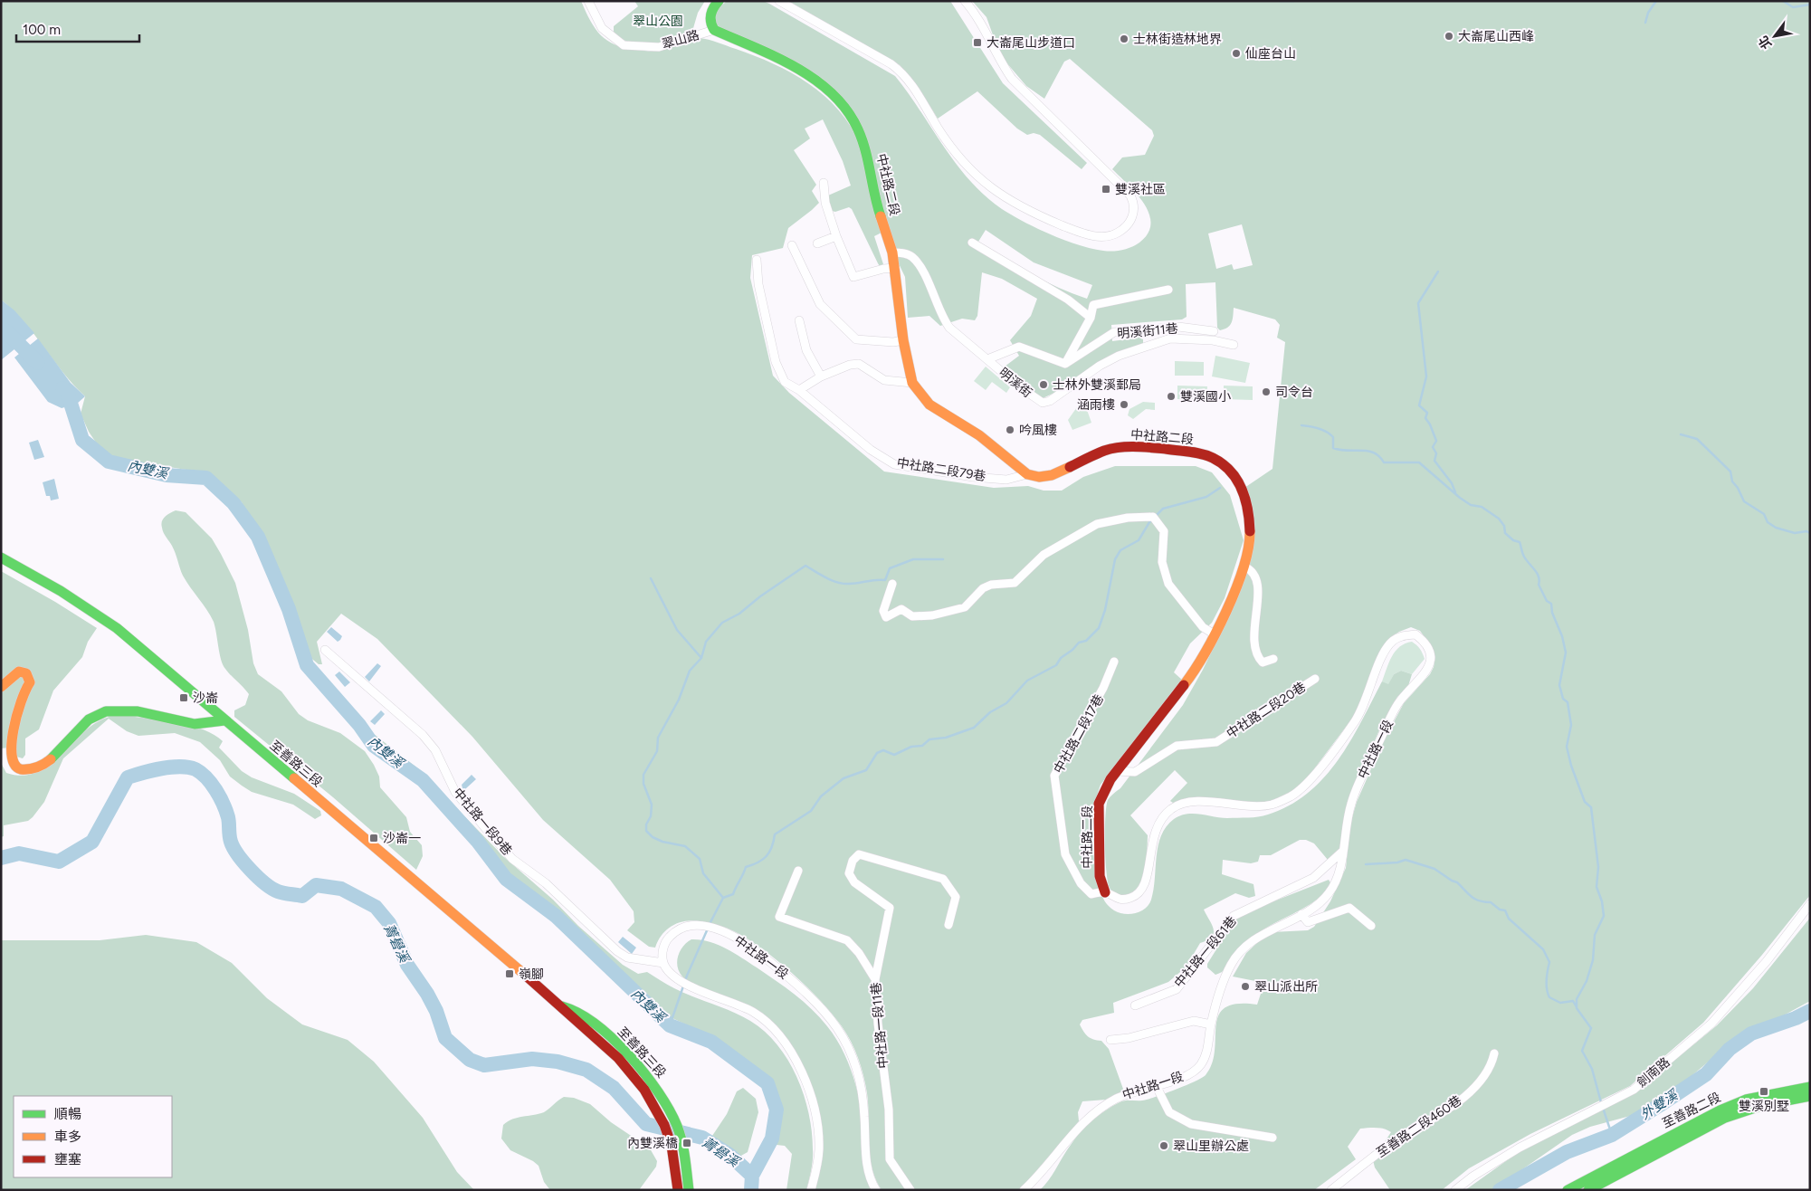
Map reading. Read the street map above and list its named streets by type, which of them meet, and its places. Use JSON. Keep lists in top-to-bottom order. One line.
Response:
{"streets":{"street":["翠山路","中社路二段","明溪街11巷","明溪街","中社路二段79巷","中社路二段20巷","中社路二段17巷","中社路一段","至善路三段","中社路一段9巷","中社路一段61巷","中社路一段11巷","劍南路","至善路二段","至善路二段460巷"]},"crossings":[["翠山路","中社路二段"],["中社路二段","明溪街"],["中社路二段","中社路二段79巷"],["中社路二段","中社路二段20巷"],["中社路二段","中社路二段17巷"],["中社路二段","中社路一段"],["中社路二段17巷","中社路一段"],["中社路一段","中社路一段9巷"],["中社路一段","中社路一段61巷"]],"water":["內雙溪","菁礐溪","外雙溪"],"parks":["翠山公園"],"places":{"other":["大崙尾山西峰","士林街造林地界","仙座台山","士林外雙溪郵局","司令台","雙溪國小","涵雨樓","吟風樓","翠山派出所","翠山里辦公處"],"transit":["大崙尾山步道口","雙溪社區","沙崙","沙崙一","嶺腳","雙溪別墅","內雙溪橋"]},"legend":["順暢","車多","壅塞"],"scale_bar":"100 m","north":"bottom left"}
